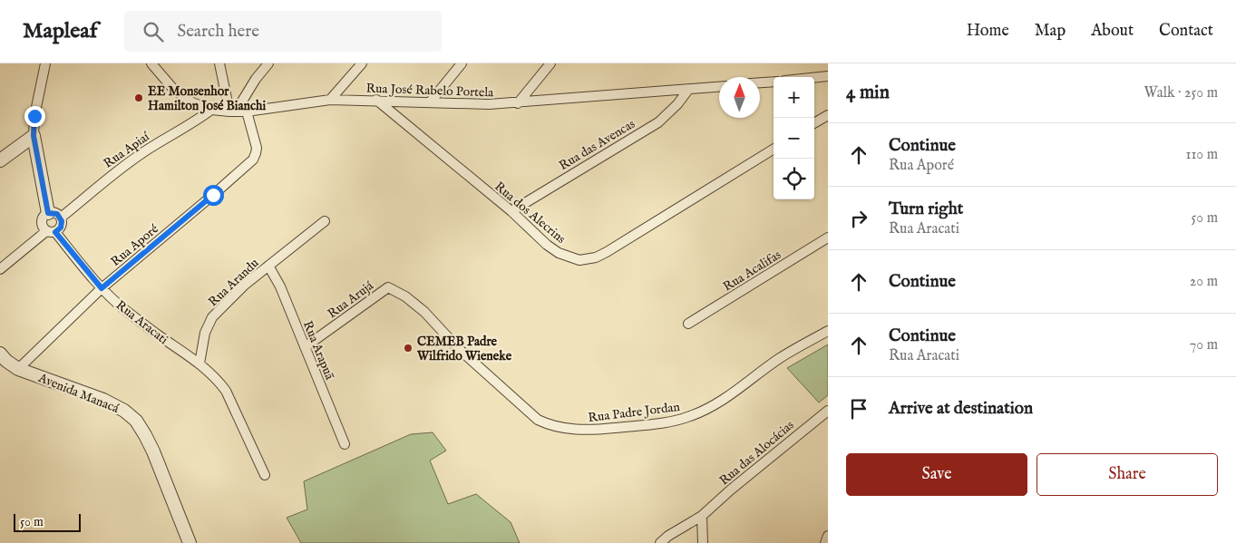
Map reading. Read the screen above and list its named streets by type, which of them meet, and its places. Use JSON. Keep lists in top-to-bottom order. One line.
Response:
{"streets":{"street":["Rua José Rabelo Portela","Rua das Avencas","Rua Apiaí","Rua dos Alecrins","Rua Aporé","Rua Acalifas","Rua Arandu","Rua Arujá","Rua Aracati","Rua Arapuã","Avenida Manacá","Rua Padre Jordan","Rua das Alocácias"]},"crossings":[["Rua José Rabelo Portela","Rua das Avencas"],["Rua José Rabelo Portela","Rua Apiaí"],["Rua José Rabelo Portela","Rua dos Alecrins"],["Rua José Rabelo Portela","Rua Aporé"],["Rua das Avencas","Rua dos Alecrins"],["Rua Apiaí","Rua Aracati"],["Rua Aporé","Rua Aracati"],["Rua Aporé","Avenida Manacá"],["Rua Arandu","Rua Aracati"],["Rua Arandu","Rua Arapuã"],["Rua Arujá","Rua Arapuã"],["Rua Arujá","Rua Padre Jordan"]],"places":["EE Monsenhor Hamilton José Bianchi","CEMEB Padre Wilfrido Wieneke"],"scale_bar":"50 m","north":"top","page":{"header":"Mapleaf","search":"Search here","nav":["Home","Map","About","Contact"],"heading":["4 min","Walk · 250 m"],"map_buttons":["+","−"],"list":[["Continue","Rua Aporé","110 m"],["Turn right","Rua Aracati","50 m"],["Continue","20 m"],["Continue","Rua Aracati","70 m"],"Arrive at destination"],"buttons":["Save","Share"],"scale":"50 m"}}
